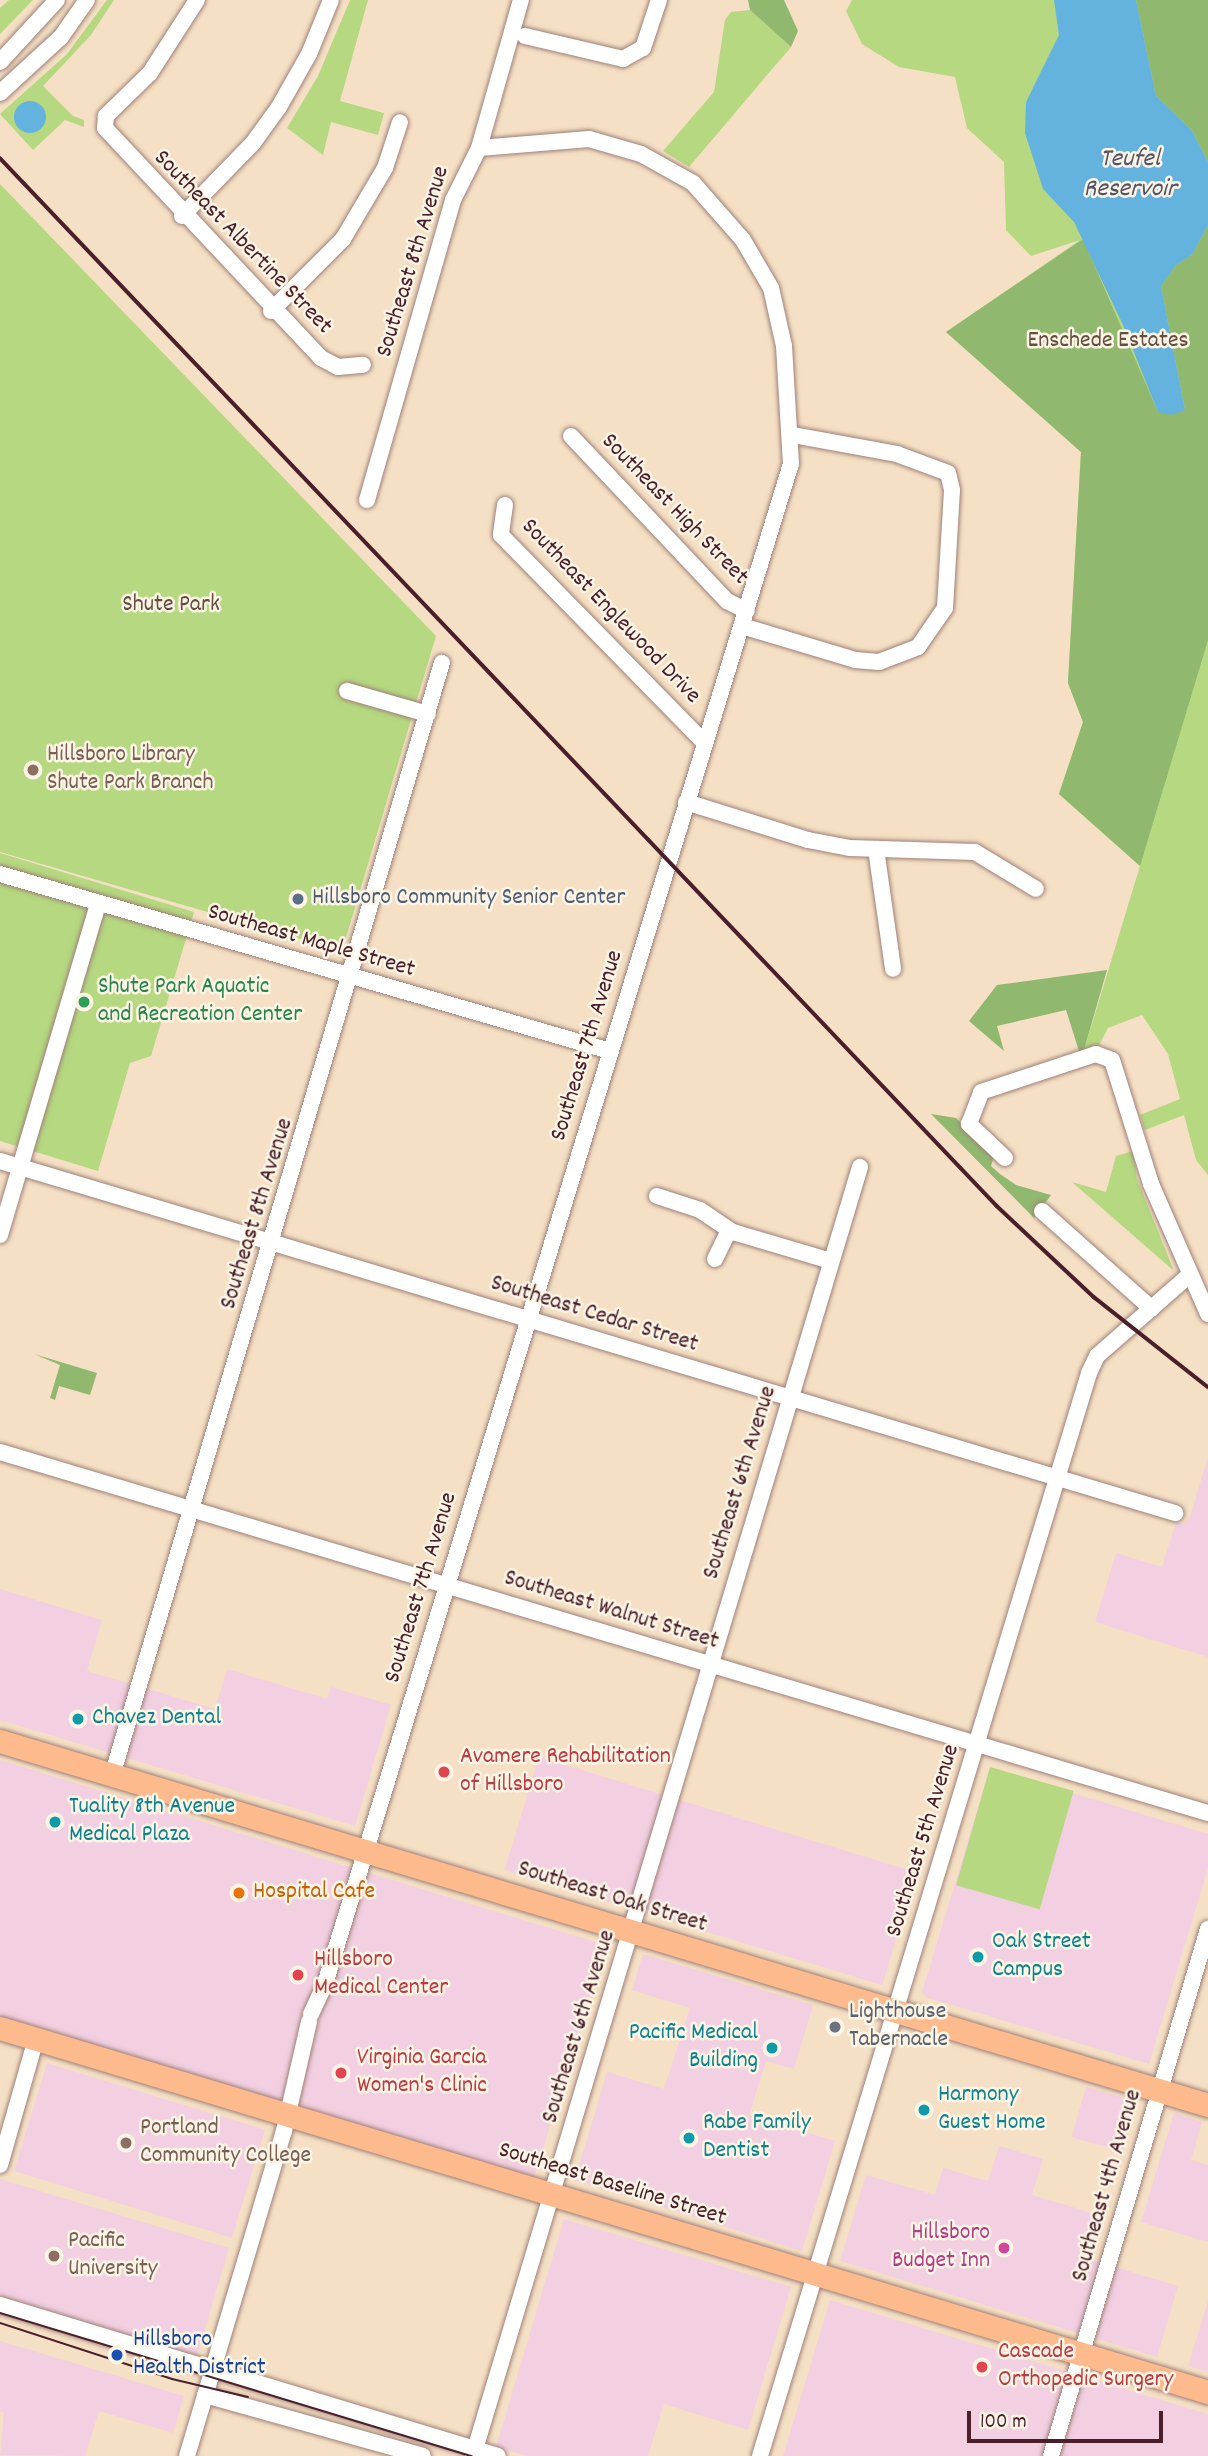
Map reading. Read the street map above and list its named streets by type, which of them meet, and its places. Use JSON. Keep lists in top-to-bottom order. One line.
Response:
{"streets":{"highway":["Southeast Oak Street","Southeast Baseline Street"],"street":["Southeast Albertine Street","Southeast 8th Avenue","Southeast High Street","Southeast Englewood Drive","Southeast Maple Street","Southeast 7th Avenue","Southeast Cedar Street","Southeast 6th Avenue","Southeast Walnut Street","Southeast 5th Avenue","Southeast 4th Avenue"]},"crossings":[["Southeast 8th Avenue","Southeast Maple Street"],["Southeast 8th Avenue","Southeast 7th Avenue"],["Southeast 8th Avenue","Southeast Cedar Street"],["Southeast 8th Avenue","Southeast Walnut Street"],["Southeast 8th Avenue","Southeast Oak Street"],["Southeast High Street","Southeast 7th Avenue"],["Southeast Englewood Drive","Southeast 7th Avenue"],["Southeast Maple Street","Southeast 7th Avenue"],["Southeast 7th Avenue","Southeast Cedar Street"],["Southeast 7th Avenue","Southeast Walnut Street"],["Southeast 7th Avenue","Southeast Oak Street"],["Southeast 7th Avenue","Southeast Baseline Street"],["Southeast Cedar Street","Southeast 6th Avenue"],["Southeast Cedar Street","Southeast 5th Avenue"],["Southeast 6th Avenue","Southeast Walnut Street"],["Southeast 6th Avenue","Southeast Oak Street"],["Southeast 6th Avenue","Southeast Baseline Street"],["Southeast Walnut Street","Southeast 5th Avenue"],["Southeast 5th Avenue","Southeast Oak Street"],["Southeast 5th Avenue","Southeast Baseline Street"],["Southeast Oak Street","Southeast 4th Avenue"],["Southeast Baseline Street","Southeast 4th Avenue"]],"water":["Teufel Reservoir"],"parks":["Enschede Estates","Shute Park"],"places":["Hillsboro Library Shute Park Branch","Hillsboro Community Senior Center","Shute Park Aquatic and Recreation Center","Chavez Dental","Avamere Rehabilitation of Hillsboro","Tuality 8th Avenue Medical Plaza","Hospital Cafe","Oak Street Campus","Hillsboro Medical Center","Lighthouse Tabernacle","Pacific Medical Building","Virginia Garcia Women's Clinic","Harmony Guest Home","Rabe Family Dentist","Portland Community College","Hillsboro Budget Inn","Pacific University","Hillsboro Health District","Cascade Orthopedic Surgery"],"scale_bar":"100 m"}
